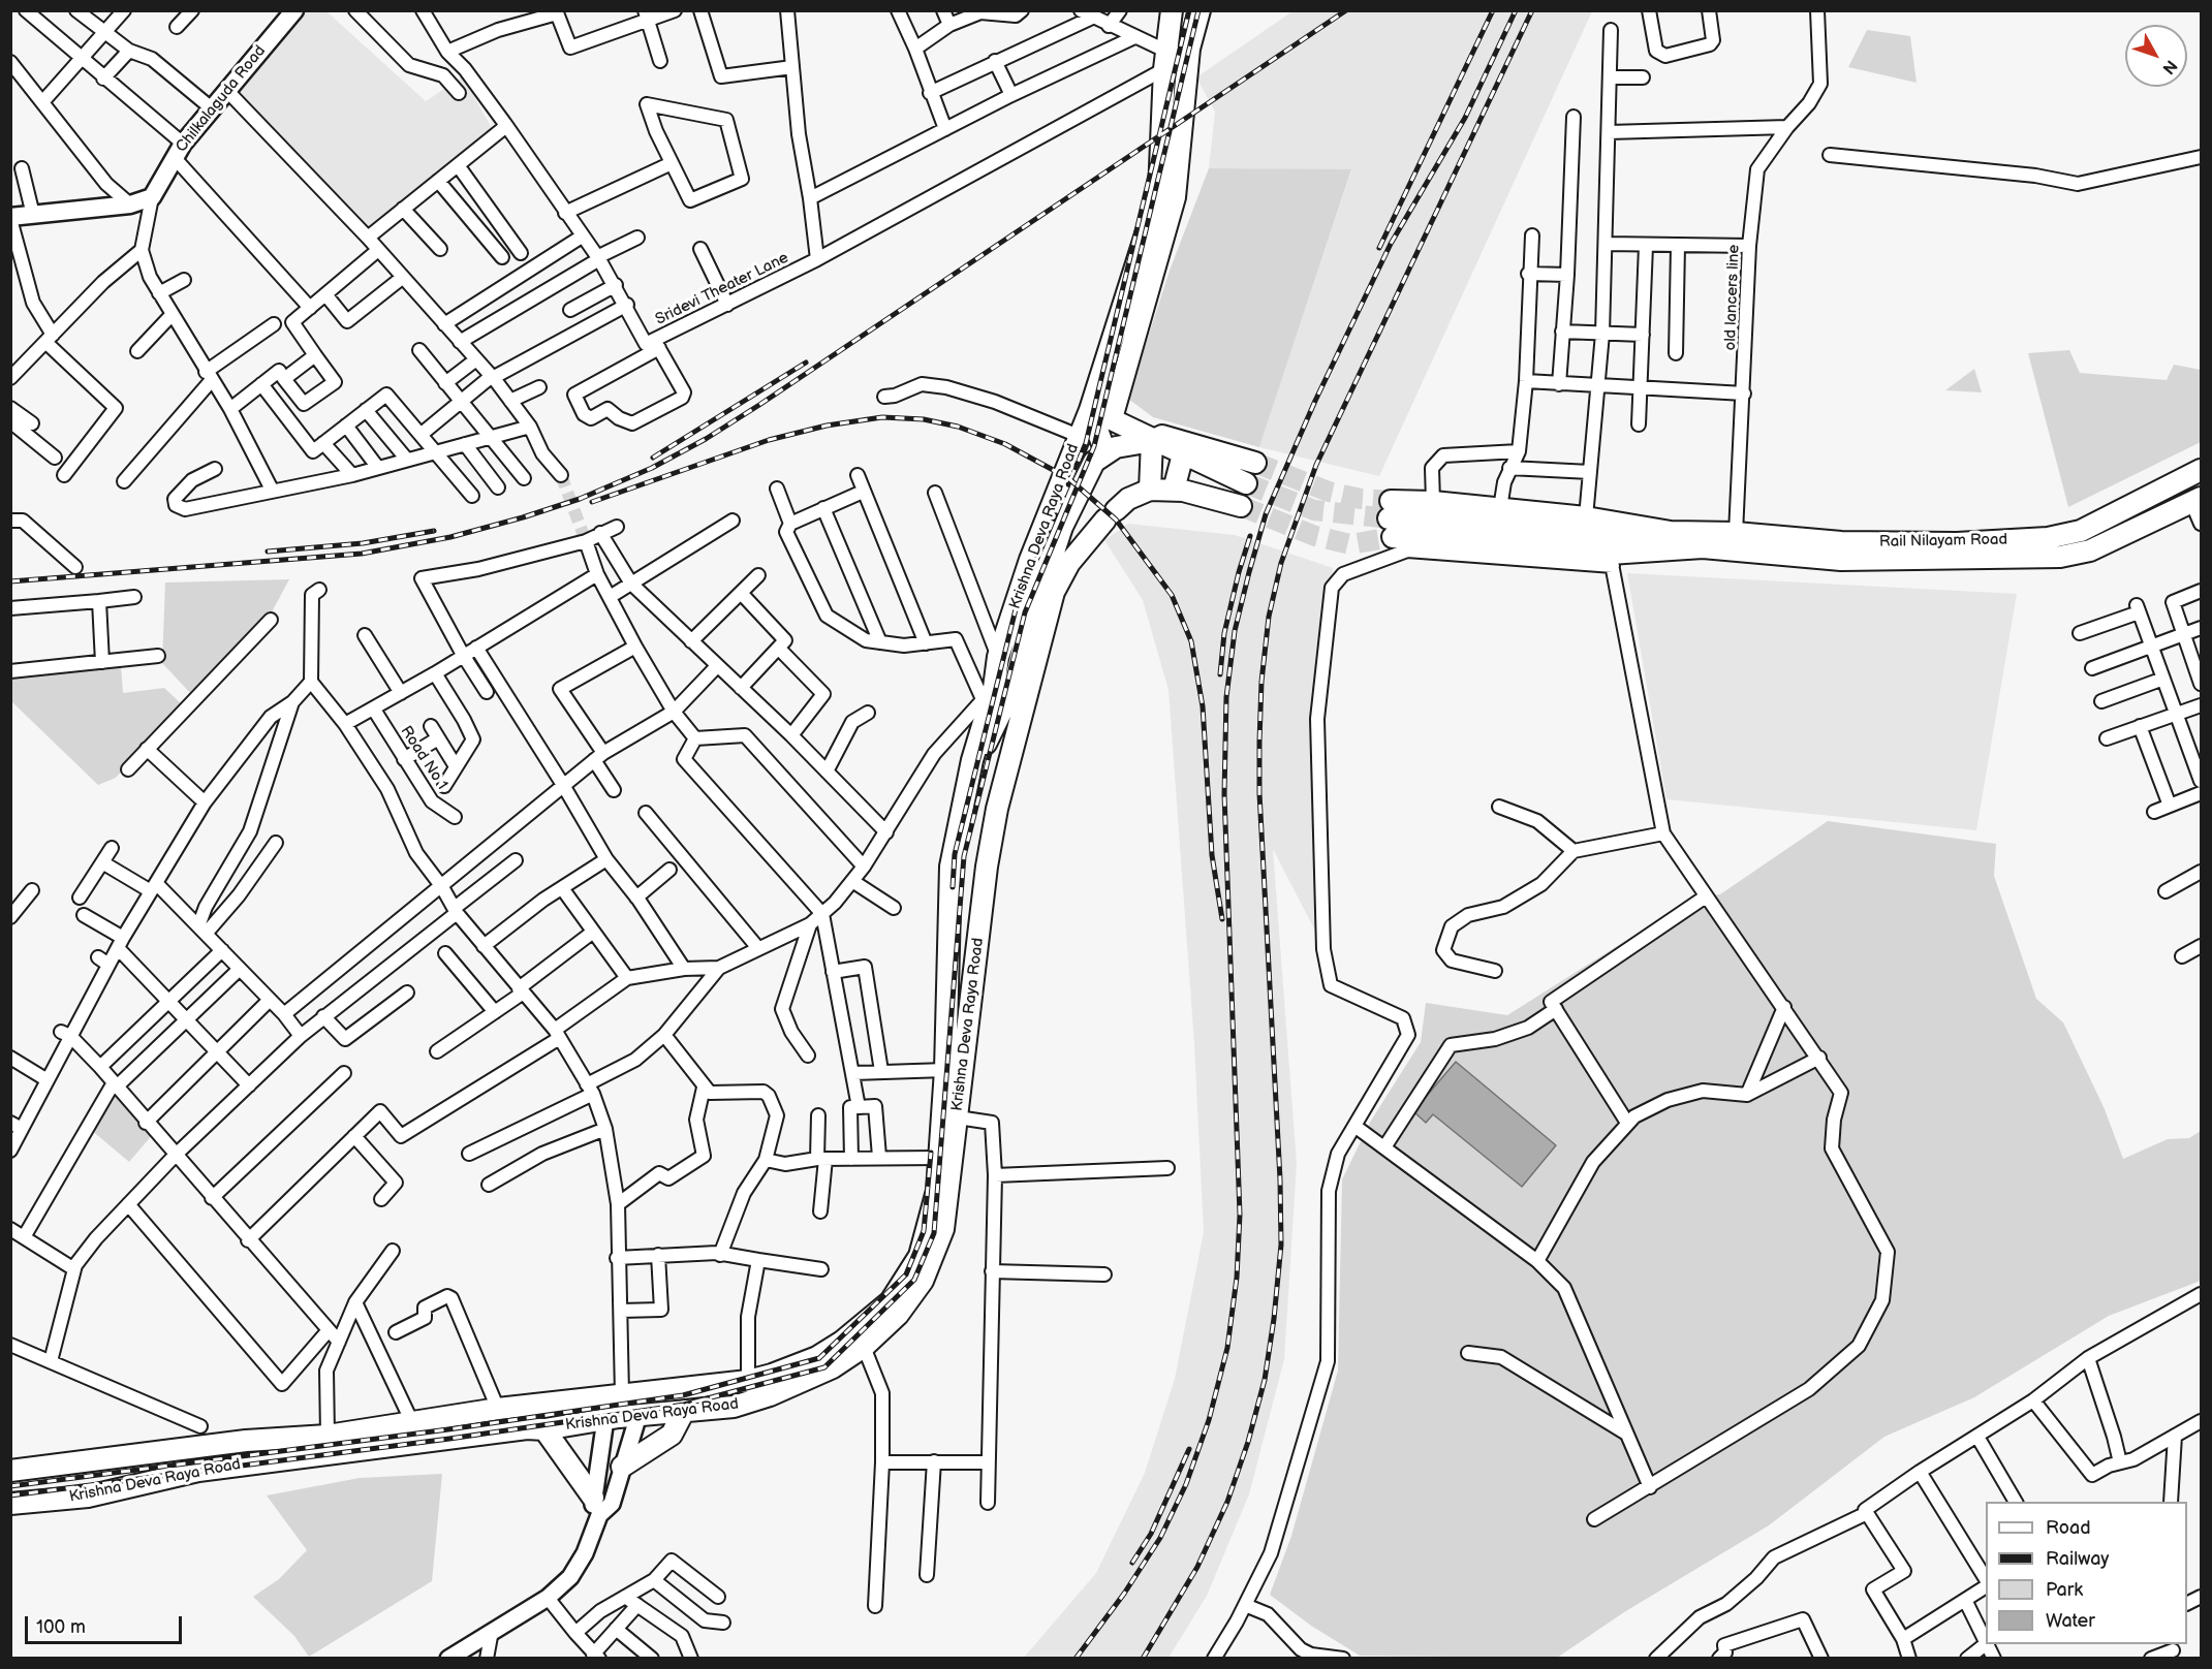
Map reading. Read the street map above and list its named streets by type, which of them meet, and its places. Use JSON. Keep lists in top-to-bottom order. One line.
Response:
{"streets":{"main road":["Chilkalaguda Road","Krishna Deva Raya Road","Rail Nilayam Road"],"street":["Sridevi Theater Lane","old lancers line","Road No 1"]},"crossings":[["Sridevi Theater Lane","Krishna Deva Raya Road"],["old lancers line","Rail Nilayam Road"]],"legend":["Road","Railway","Park","Water"],"scale_bar":"100 m","north":"bottom right"}
